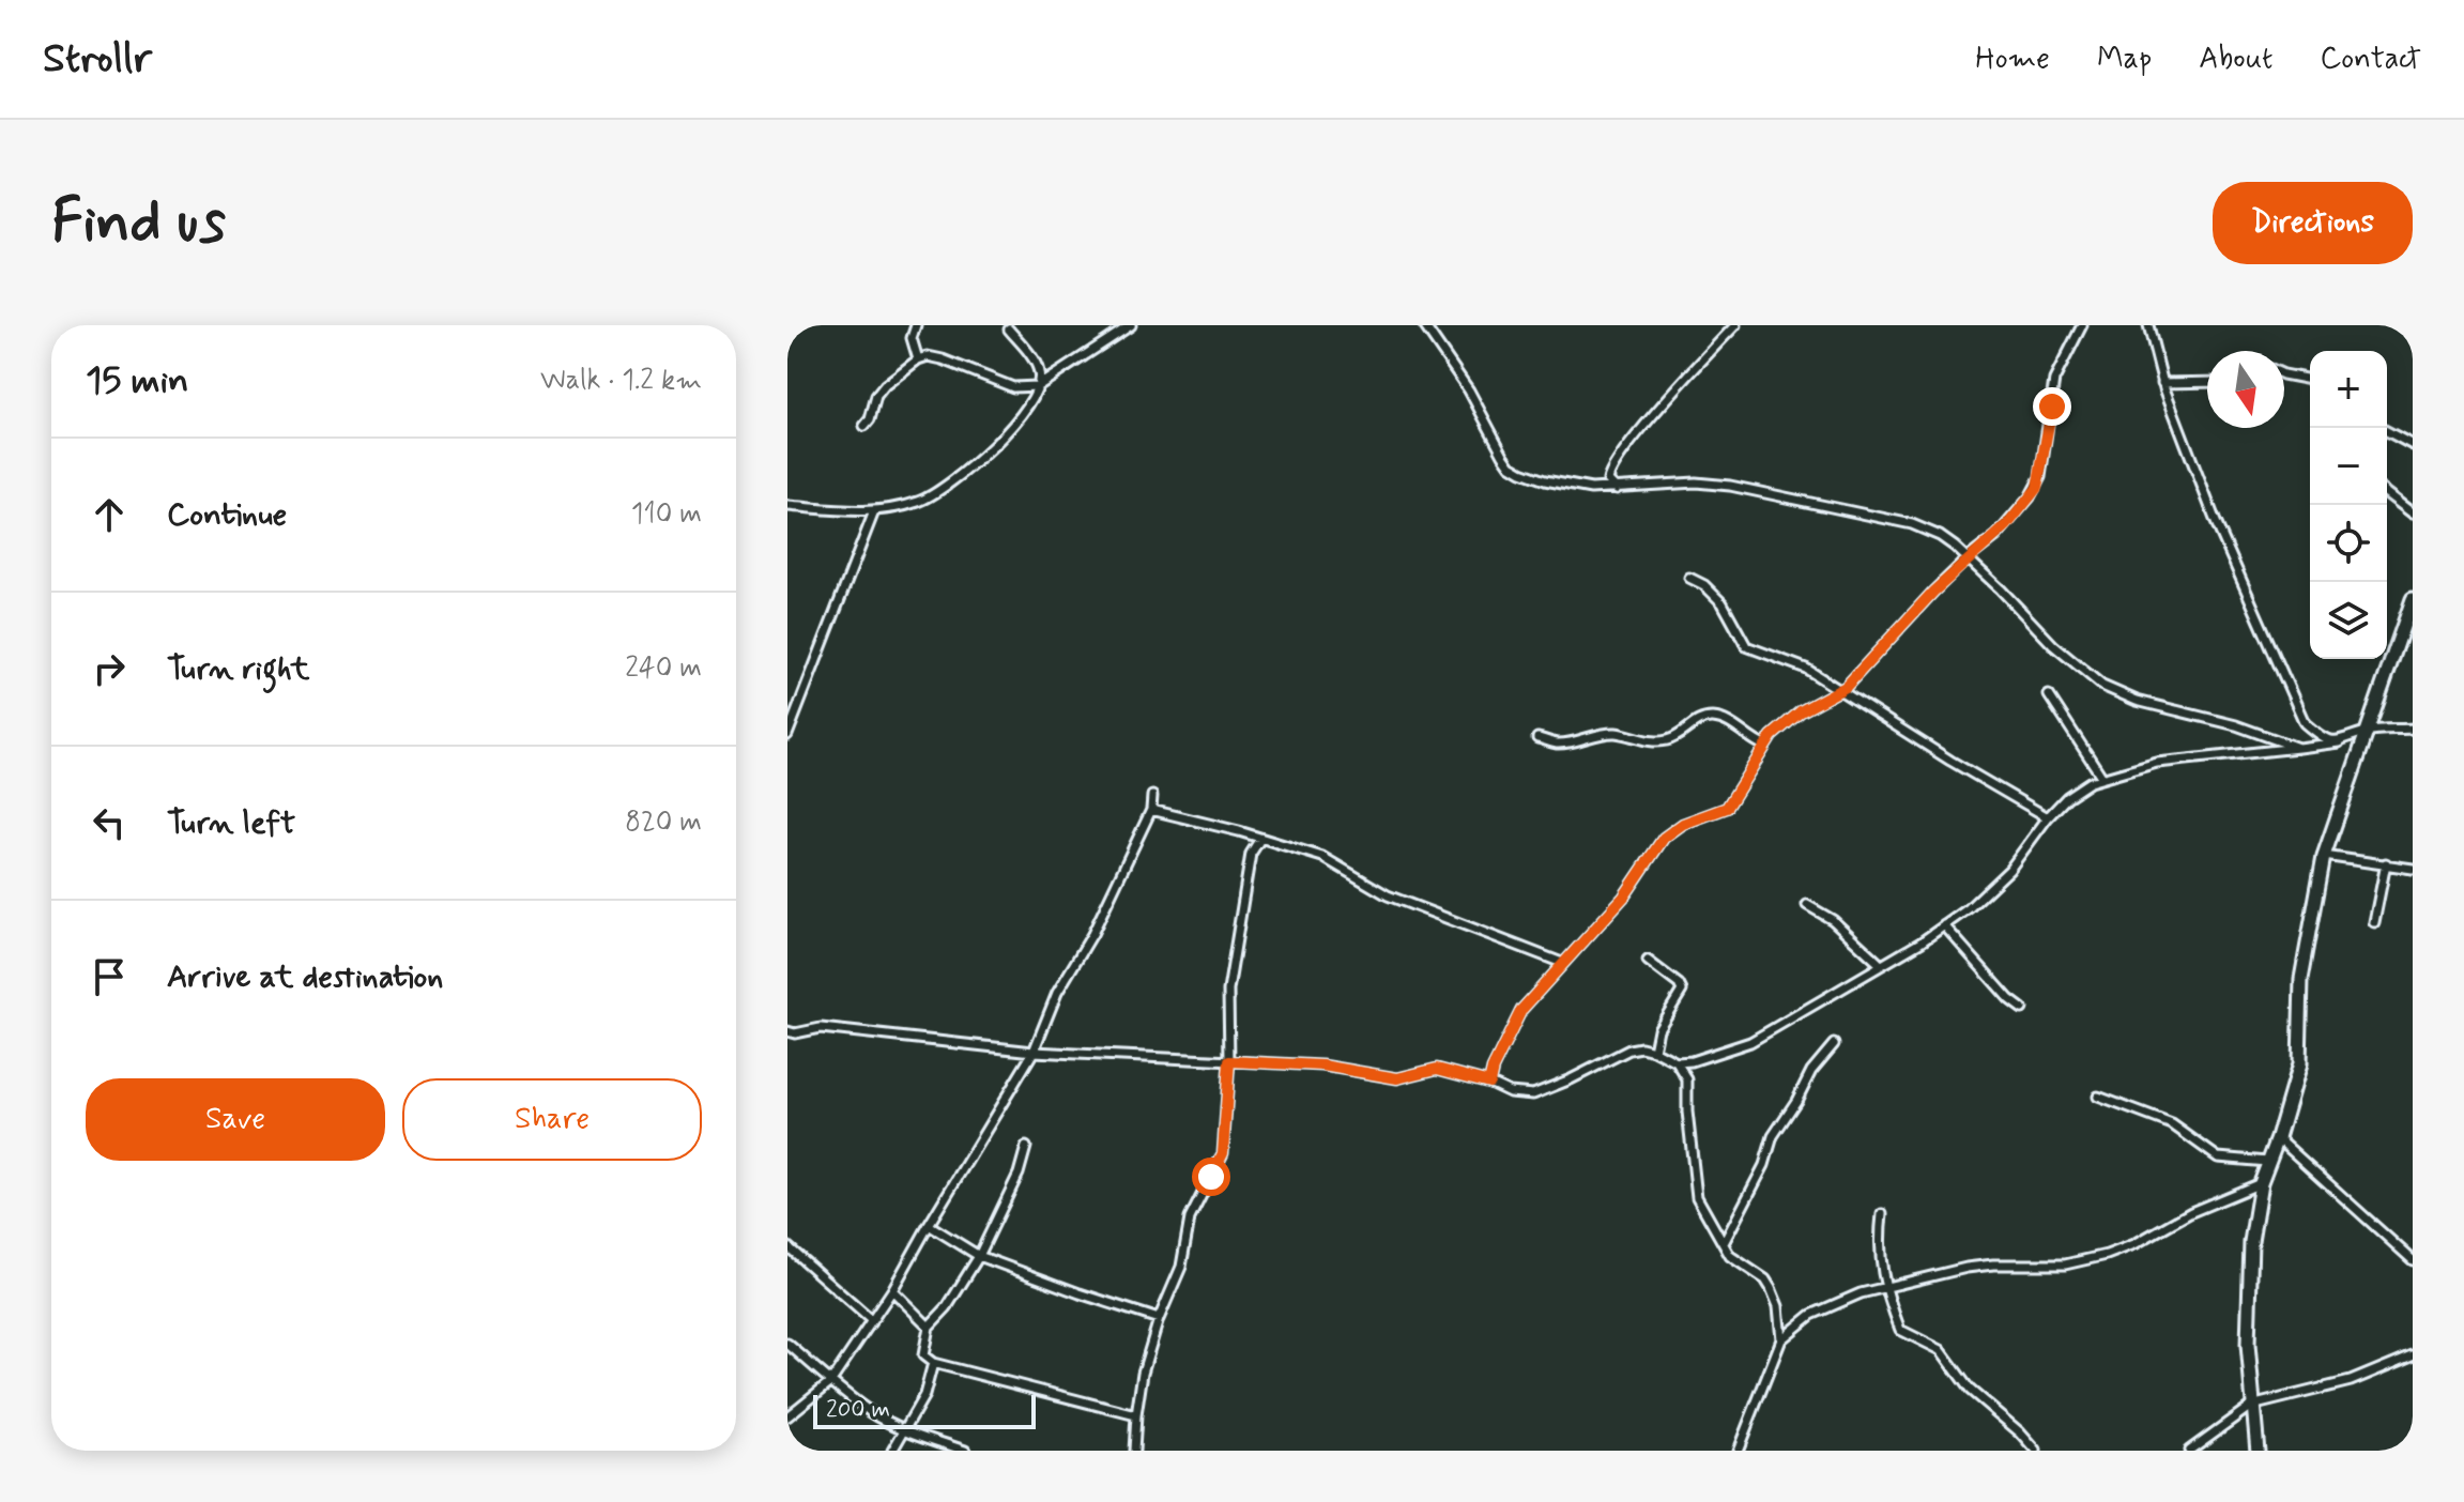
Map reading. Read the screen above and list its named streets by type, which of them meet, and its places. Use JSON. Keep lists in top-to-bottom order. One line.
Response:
{"scale_bar":"200 m","north":"bottom","page":{"header":"Strollr","nav":["Home","Map","About","Contact"],"buttons":["Directions",["Save","Share"]],"title":"Find us","heading":["15 min","Walk · 1.2 km"],"map_buttons":["+","−"],"list":[["Continue","110 m"],["Turn right","240 m"],["Turn left","820 m"],"Arrive at destination"],"scale":"200 m"}}
